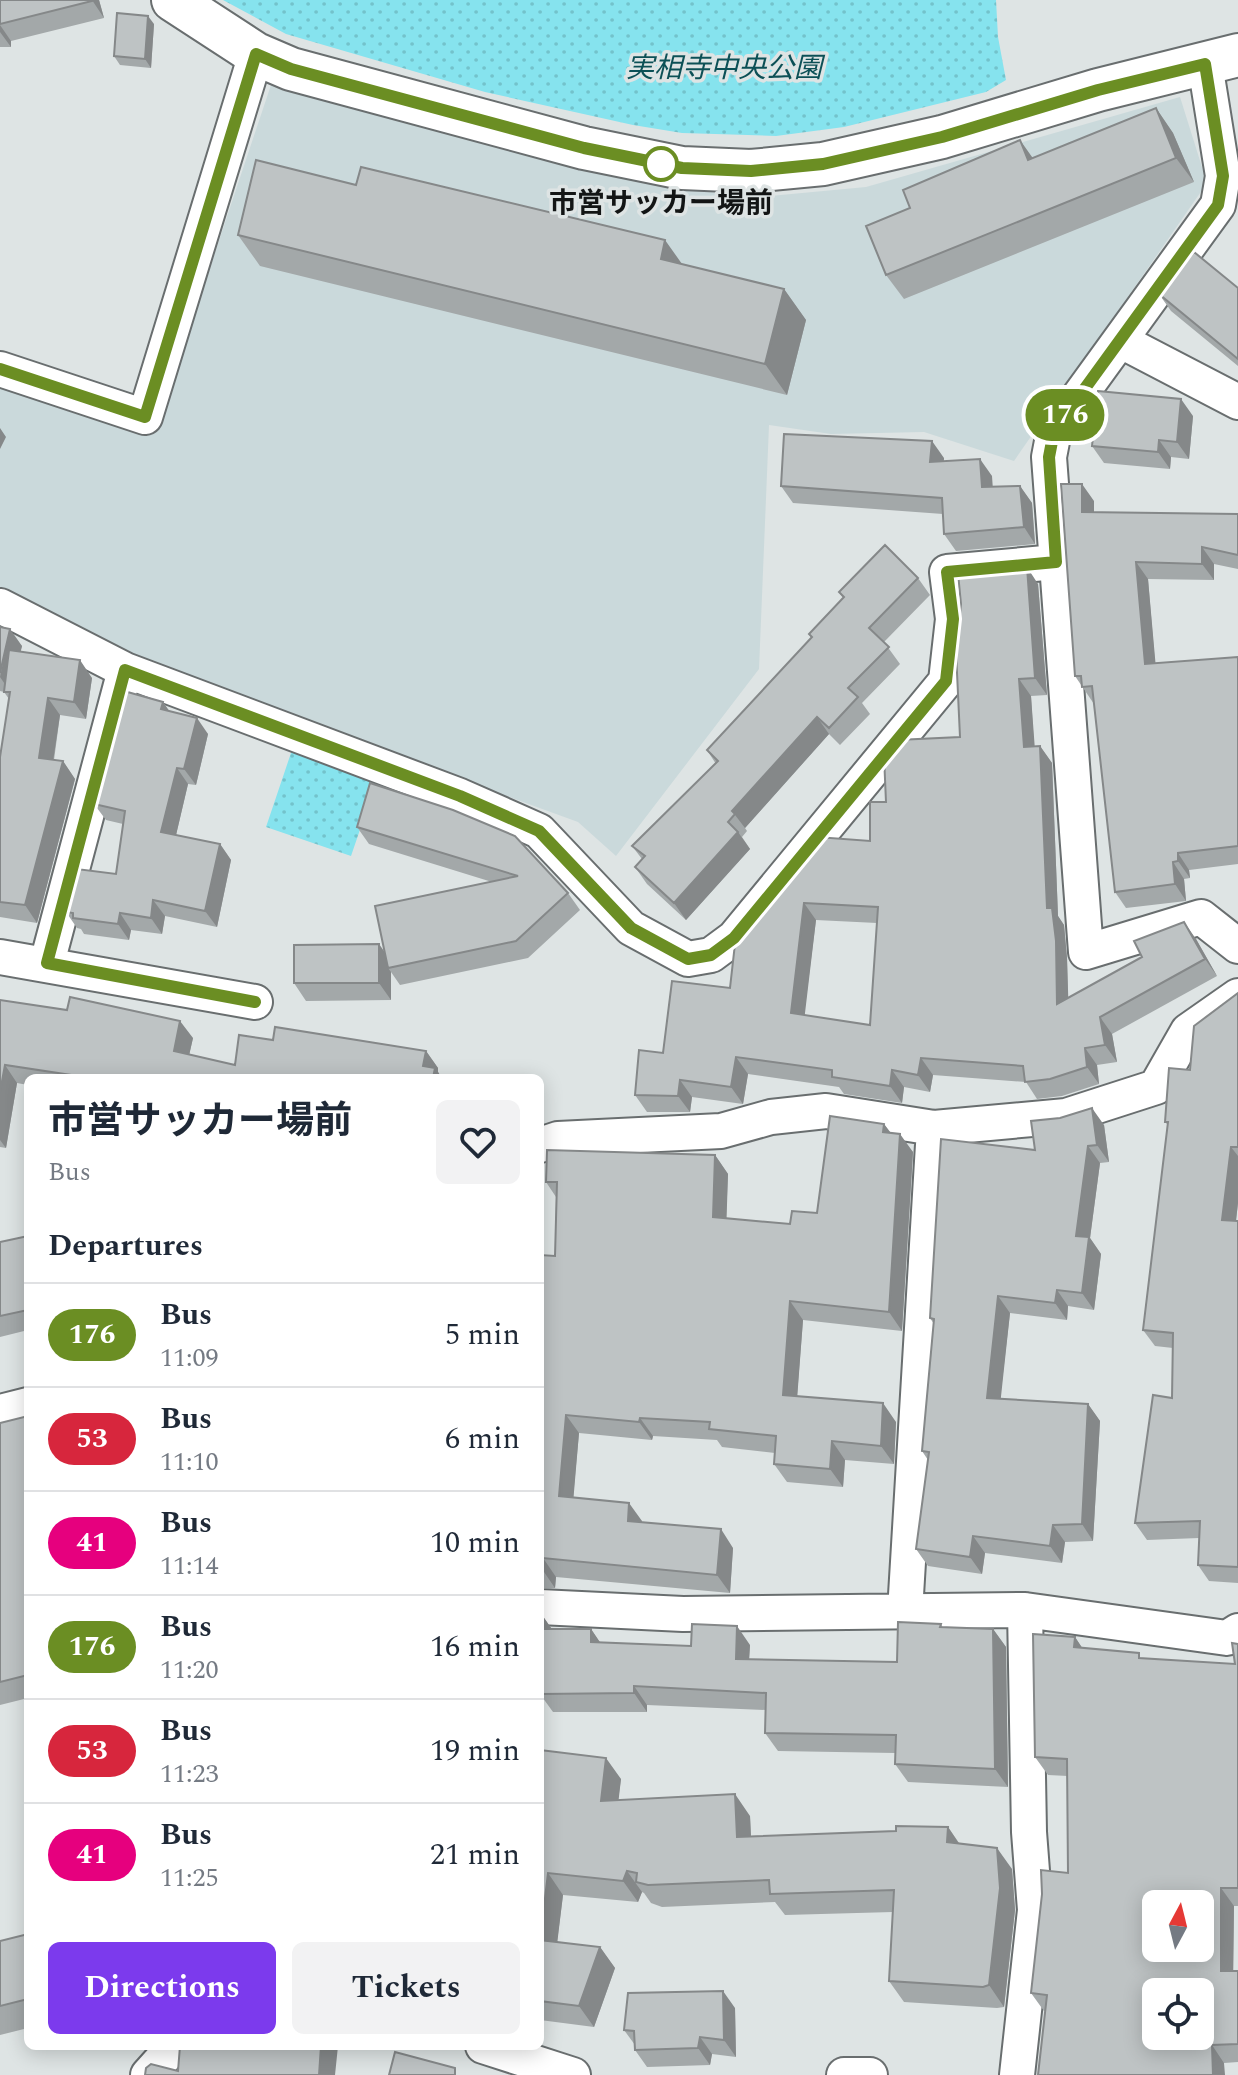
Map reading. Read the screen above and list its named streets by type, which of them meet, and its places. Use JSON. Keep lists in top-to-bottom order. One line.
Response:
{"parks":["実相寺中央公園"],"places":["市営サッカー場前"],"lines":["bus line 176"],"north":"top","page":{"on_map":"176","heading":[["市営サッカー場前","Bus"],"Departures"],"list":[{"mark":"176","name":"Bus","note":"11:09","value":"5 min"},{"mark":"53","name":"Bus","note":"11:10","value":"6 min"},{"mark":"41","name":"Bus","note":"11:14","value":"10 min"},{"mark":"176","name":"Bus","note":"11:20","value":"16 min"},{"mark":"53","name":"Bus","note":"11:23","value":"19 min"},{"mark":"41","name":"Bus","note":"11:25","value":"21 min"}],"buttons":["Directions","Tickets"]}}
